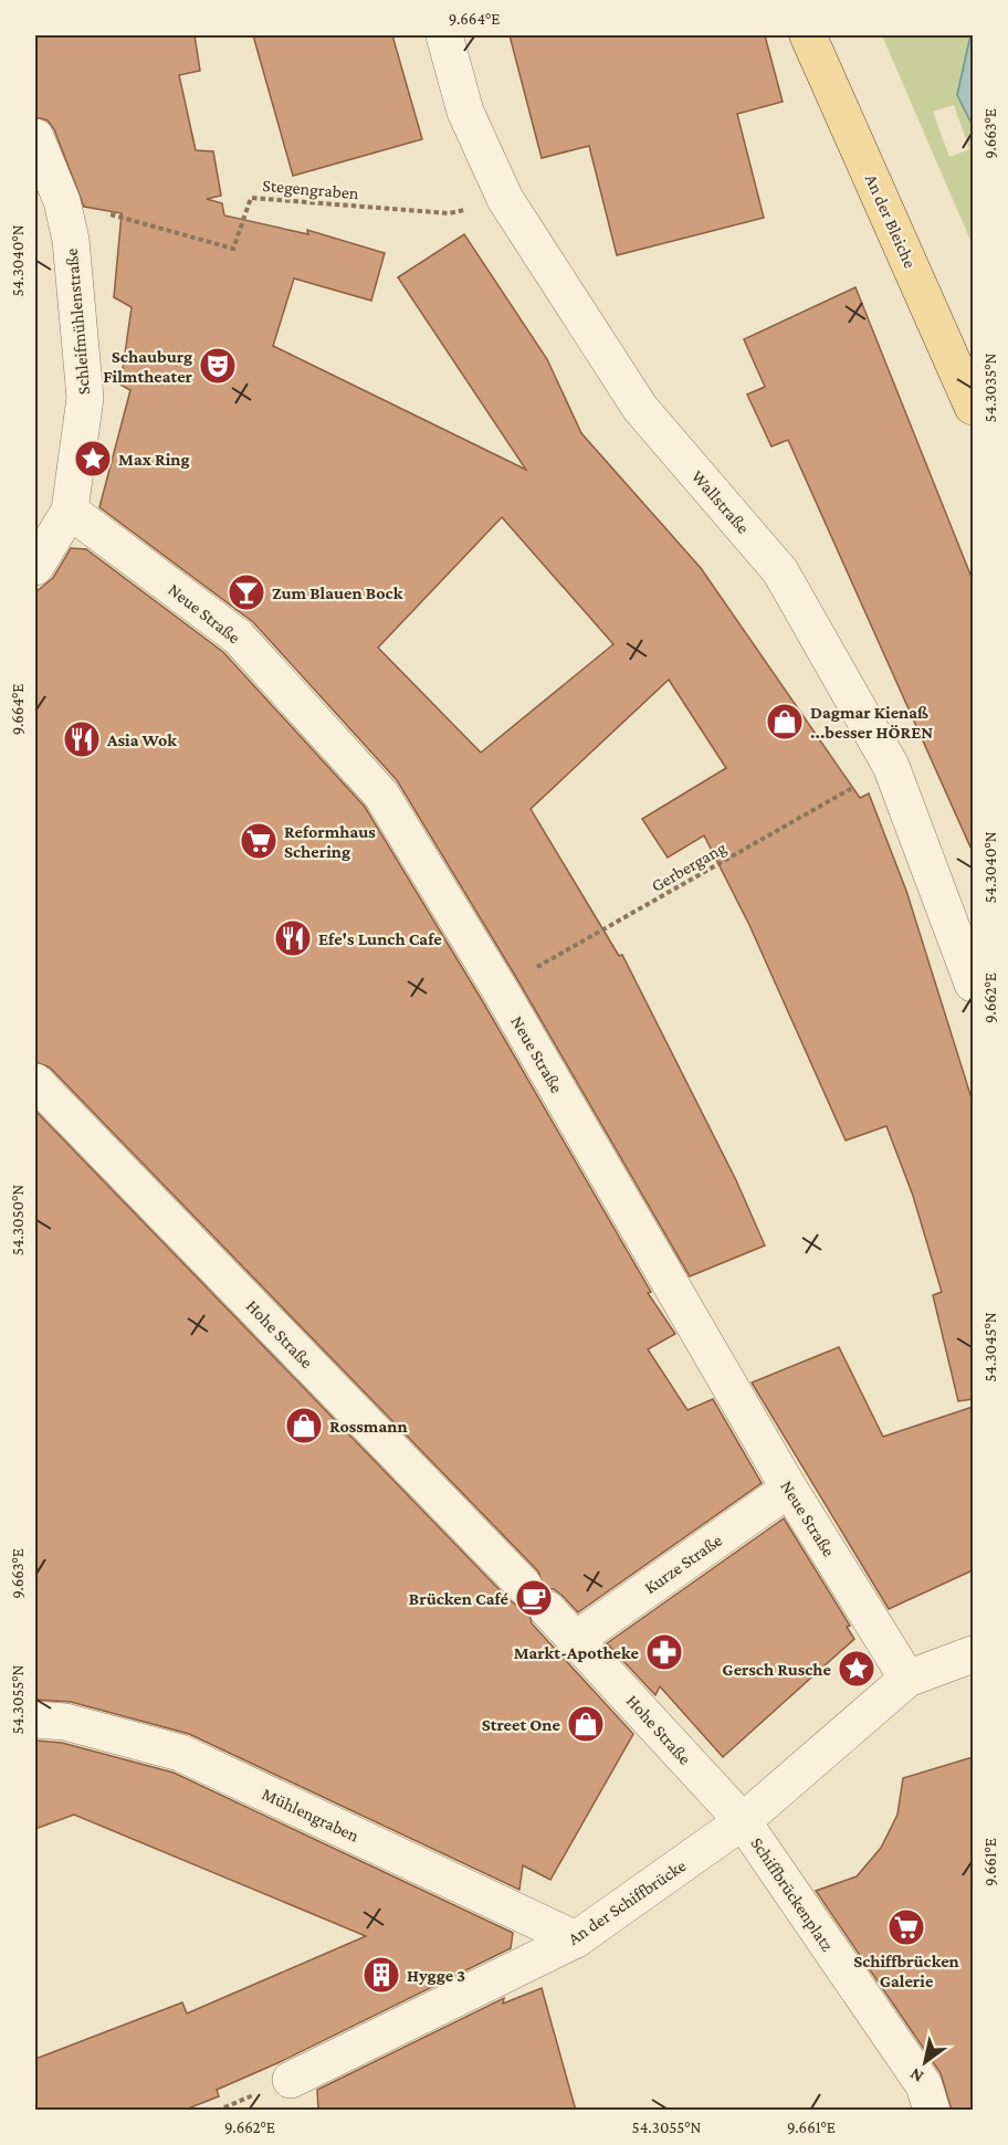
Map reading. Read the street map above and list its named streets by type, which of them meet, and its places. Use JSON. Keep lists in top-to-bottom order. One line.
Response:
{"streets":{"main road":["An der Bleiche"],"street":["Schleifmühlenstraße","Wallstraße","Neue Straße","Hohe Straße","Kurze Straße","Mühlengraben","Schiffbrückenplatz","An der Schiffbrücke"],"path":["Stegengraben","Gerbergang"]},"crossings":[["Stegengraben","Schleifmühlenstraße"],["Stegengraben","Wallstraße"],["Schleifmühlenstraße","Neue Straße"],["Wallstraße","Gerbergang"],["Neue Straße","Gerbergang"],["Neue Straße","Kurze Straße"],["Neue Straße","Schiffbrückenplatz"],["Hohe Straße","Kurze Straße"],["Hohe Straße","Schiffbrückenplatz"],["Hohe Straße","An der Schiffbrücke"],["Mühlengraben","An der Schiffbrücke"],["Schiffbrückenplatz","An der Schiffbrücke"]],"places":{"theatre":["Schauburg Filmtheater"],"place":["Max Ring","Gersch Rusche"],"bar":["Zum Blauen Bock"],"shop":["Dagmar Kienaß ...besser HÖREN","Rossmann","Street One"],"restaurant":["Asia Wok","Efe's Lunch Cafe"],"supermarket":["Reformhaus Schering","Schiffbrücken Galerie"],"cafe":["Brücken Café"],"pharmacy":["Markt-Apotheke"],"building":["Hygge 3"]},"north":"bottom left","coordinates":["9.664°E","9.663°E","54.3040°N","54.3035°N","9.662°E","54.3050°N","54.3045°N","54.3055°N","9.661°E"]}
